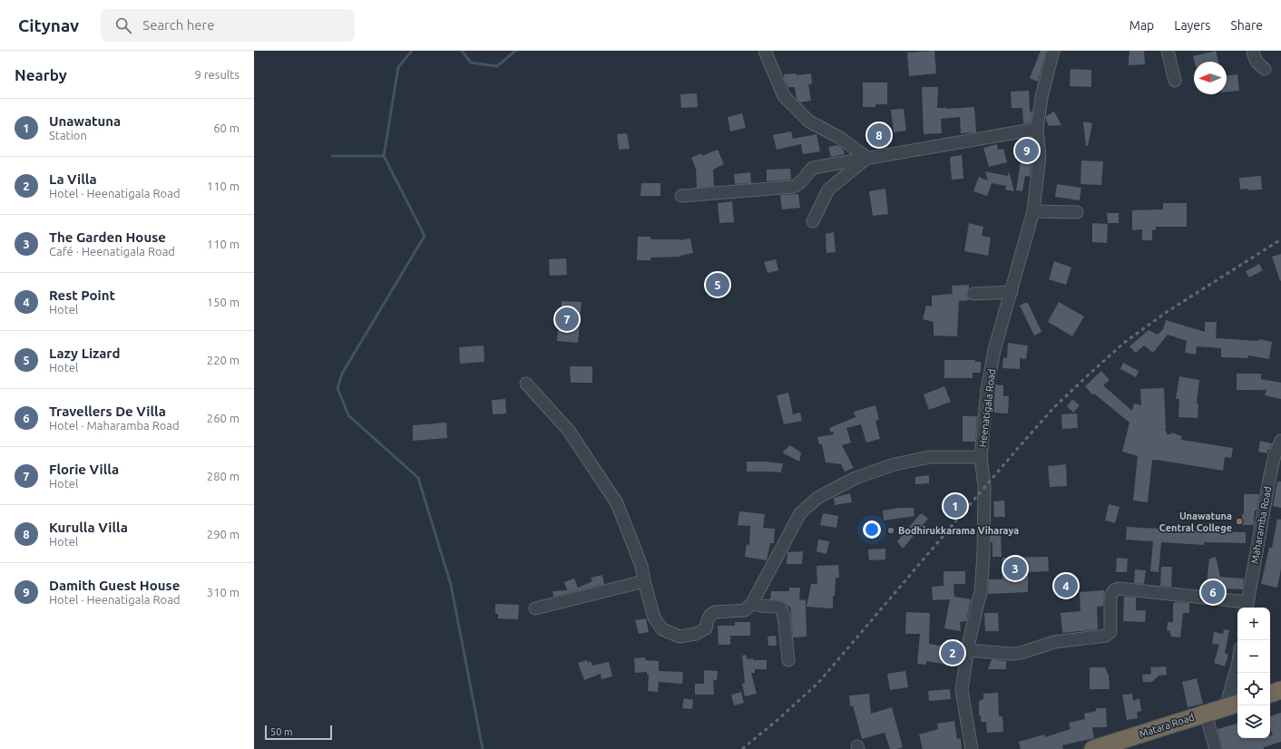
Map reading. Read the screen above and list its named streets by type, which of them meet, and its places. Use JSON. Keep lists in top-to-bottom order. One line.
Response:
{"streets":{"highway":["Matara Road"],"street":["Heenatigala Road","Maharamba Road"]},"places":["Unawatuna Central College","Bodhirukkarama Viharaya"],"scale_bar":"50 m","north":"left","page":{"header":"Citynav","search":"Search here","nav":["Map","Layers","Share"],"heading":["Nearby","9 results"],"list":[{"mark":"1","name":"Unawatuna","note":"Station","value":"60 m"},{"mark":"2","name":"La Villa","note":"Hotel · Heenatigala Road","value":"110 m"},{"mark":"3","name":"The Garden House","note":"Café · Heenatigala Road","value":"110 m"},{"mark":"4","name":"Rest Point","note":"Hotel","value":"150 m"},{"mark":"5","name":"Lazy Lizard","note":"Hotel","value":"220 m"},{"mark":"6","name":"Travellers De Villa","note":"Hotel · Maharamba Road","value":"260 m"},{"mark":"7","name":"Florie Villa","note":"Hotel","value":"280 m"},{"mark":"8","name":"Kurulla Villa","note":"Hotel","value":"290 m"},{"mark":"9","name":"Damith Guest House","note":"Hotel · Heenatigala Road","value":"310 m"}],"pins":["8","9","5","7","1","3","4","6","2"],"map_buttons":["+","−"],"scale":"50 m"}}
